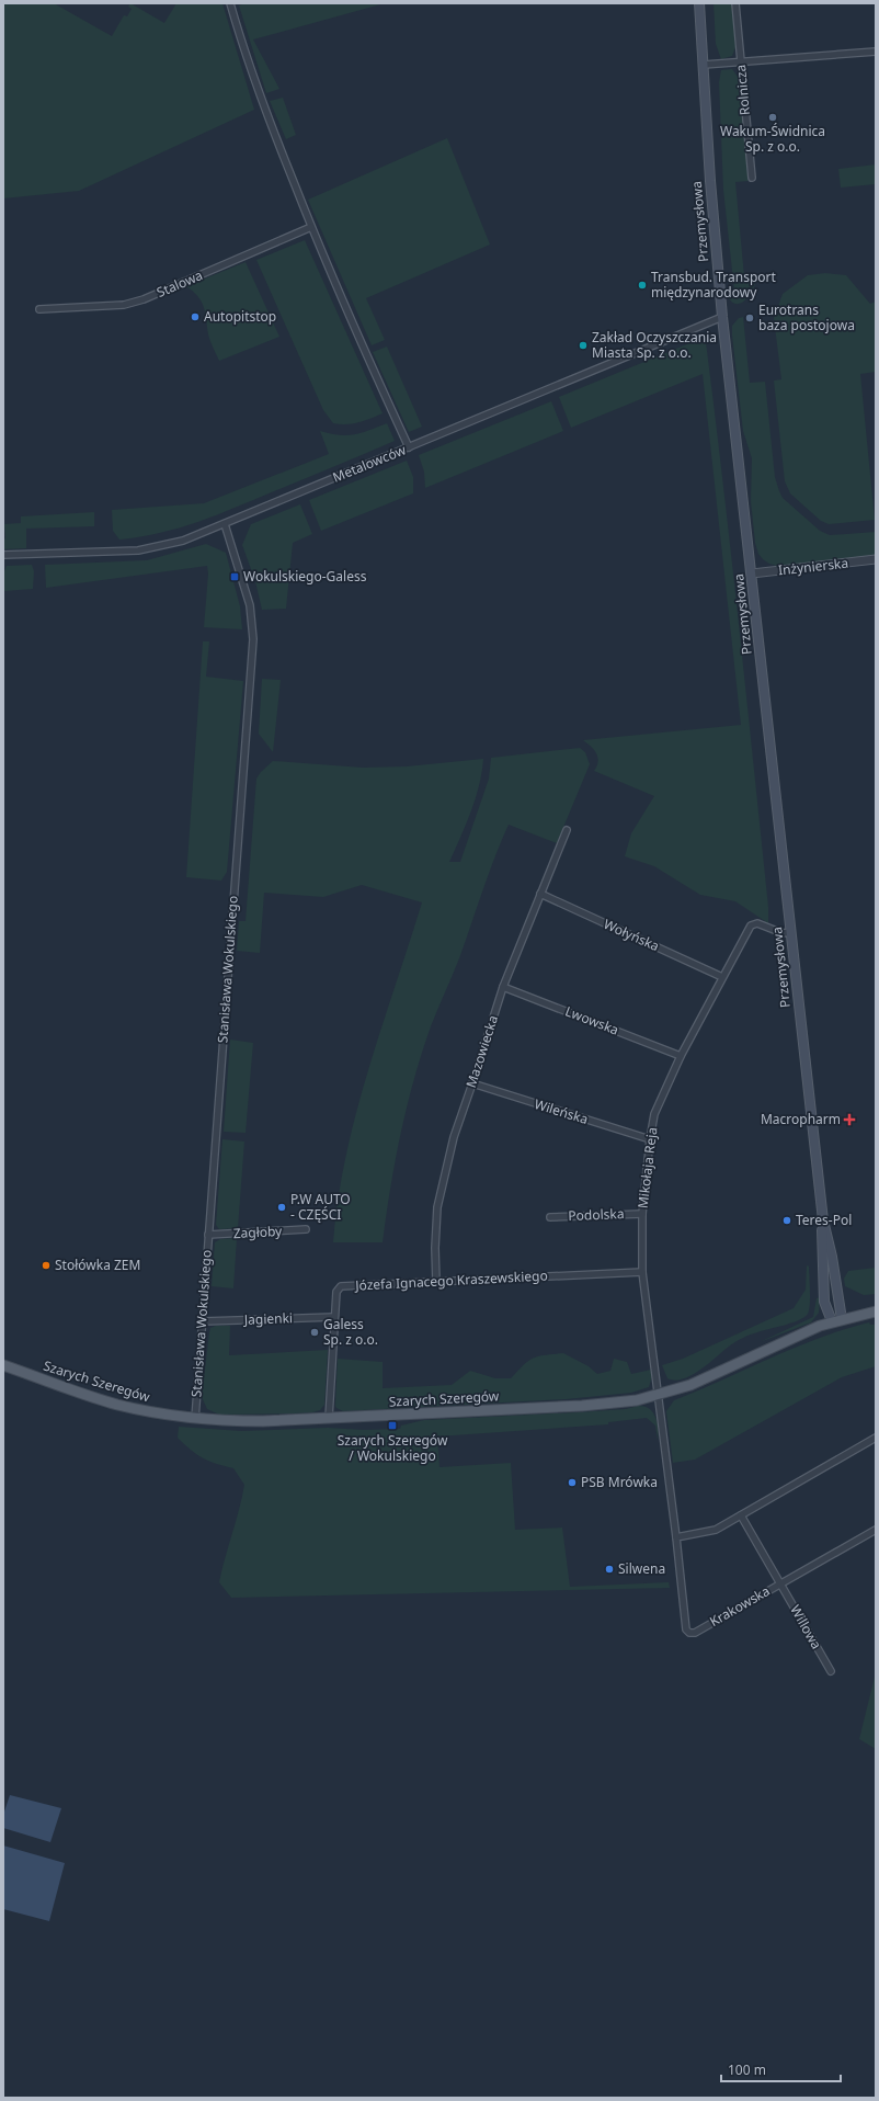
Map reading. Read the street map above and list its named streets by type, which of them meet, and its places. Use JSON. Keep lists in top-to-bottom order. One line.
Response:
{"streets":{"main road":["Przemysłowa","Szarych Szeregów"],"street":["Rolnicza","Stalowa","Metalowców","Inżynierska","Wołyńska","Stanisława Wokulskiego","Lwowska","Mazowiecka","Wileńska","Mikołaja Reja","Podolska","Zagłoby","Józefa Ignacego Kraszewskiego","Jagienki","Krakowska","Willowa"]},"crossings":[["Przemysłowa","Metalowców"],["Przemysłowa","Inżynierska"],["Przemysłowa","Mikołaja Reja"],["Przemysłowa","Szarych Szeregów"],["Metalowców","Stanisława Wokulskiego"],["Wołyńska","Mazowiecka"],["Wołyńska","Mikołaja Reja"],["Stanisława Wokulskiego","Zagłoby"],["Stanisława Wokulskiego","Jagienki"],["Stanisława Wokulskiego","Szarych Szeregów"],["Lwowska","Mazowiecka"],["Lwowska","Mikołaja Reja"],["Mazowiecka","Wileńska"],["Mazowiecka","Józefa Ignacego Kraszewskiego"],["Wileńska","Mikołaja Reja"],["Mikołaja Reja","Podolska"],["Mikołaja Reja","Józefa Ignacego Kraszewskiego"],["Mikołaja Reja","Szarych Szeregów"],["Mikołaja Reja","Krakowska"],["Józefa Ignacego Kraszewskiego","Jagienki"],["Józefa Ignacego Kraszewskiego","Szarych Szeregów"],["Szarych Szeregów","Krakowska"],["Krakowska","Willowa"]],"places":{"other":["Wakum-Świdnica Sp. z o.o.","Transbud. Transport międzynarodowy","Autopitstop","Eurotrans baza postojowa","Zakład Oczyszczania Miasta Sp. z o.o.","P.W AUTO - CZĘŚCI","Teres-Pol","Stołówka ZEM","Galess Sp. z o.o.","PSB Mrówka","Silwena"],"transit":["Wokulskiego-Galess","Szarych Szeregów / Wokulskiego"],"health":["Macropharm"]},"scale_bar":"100 m"}
